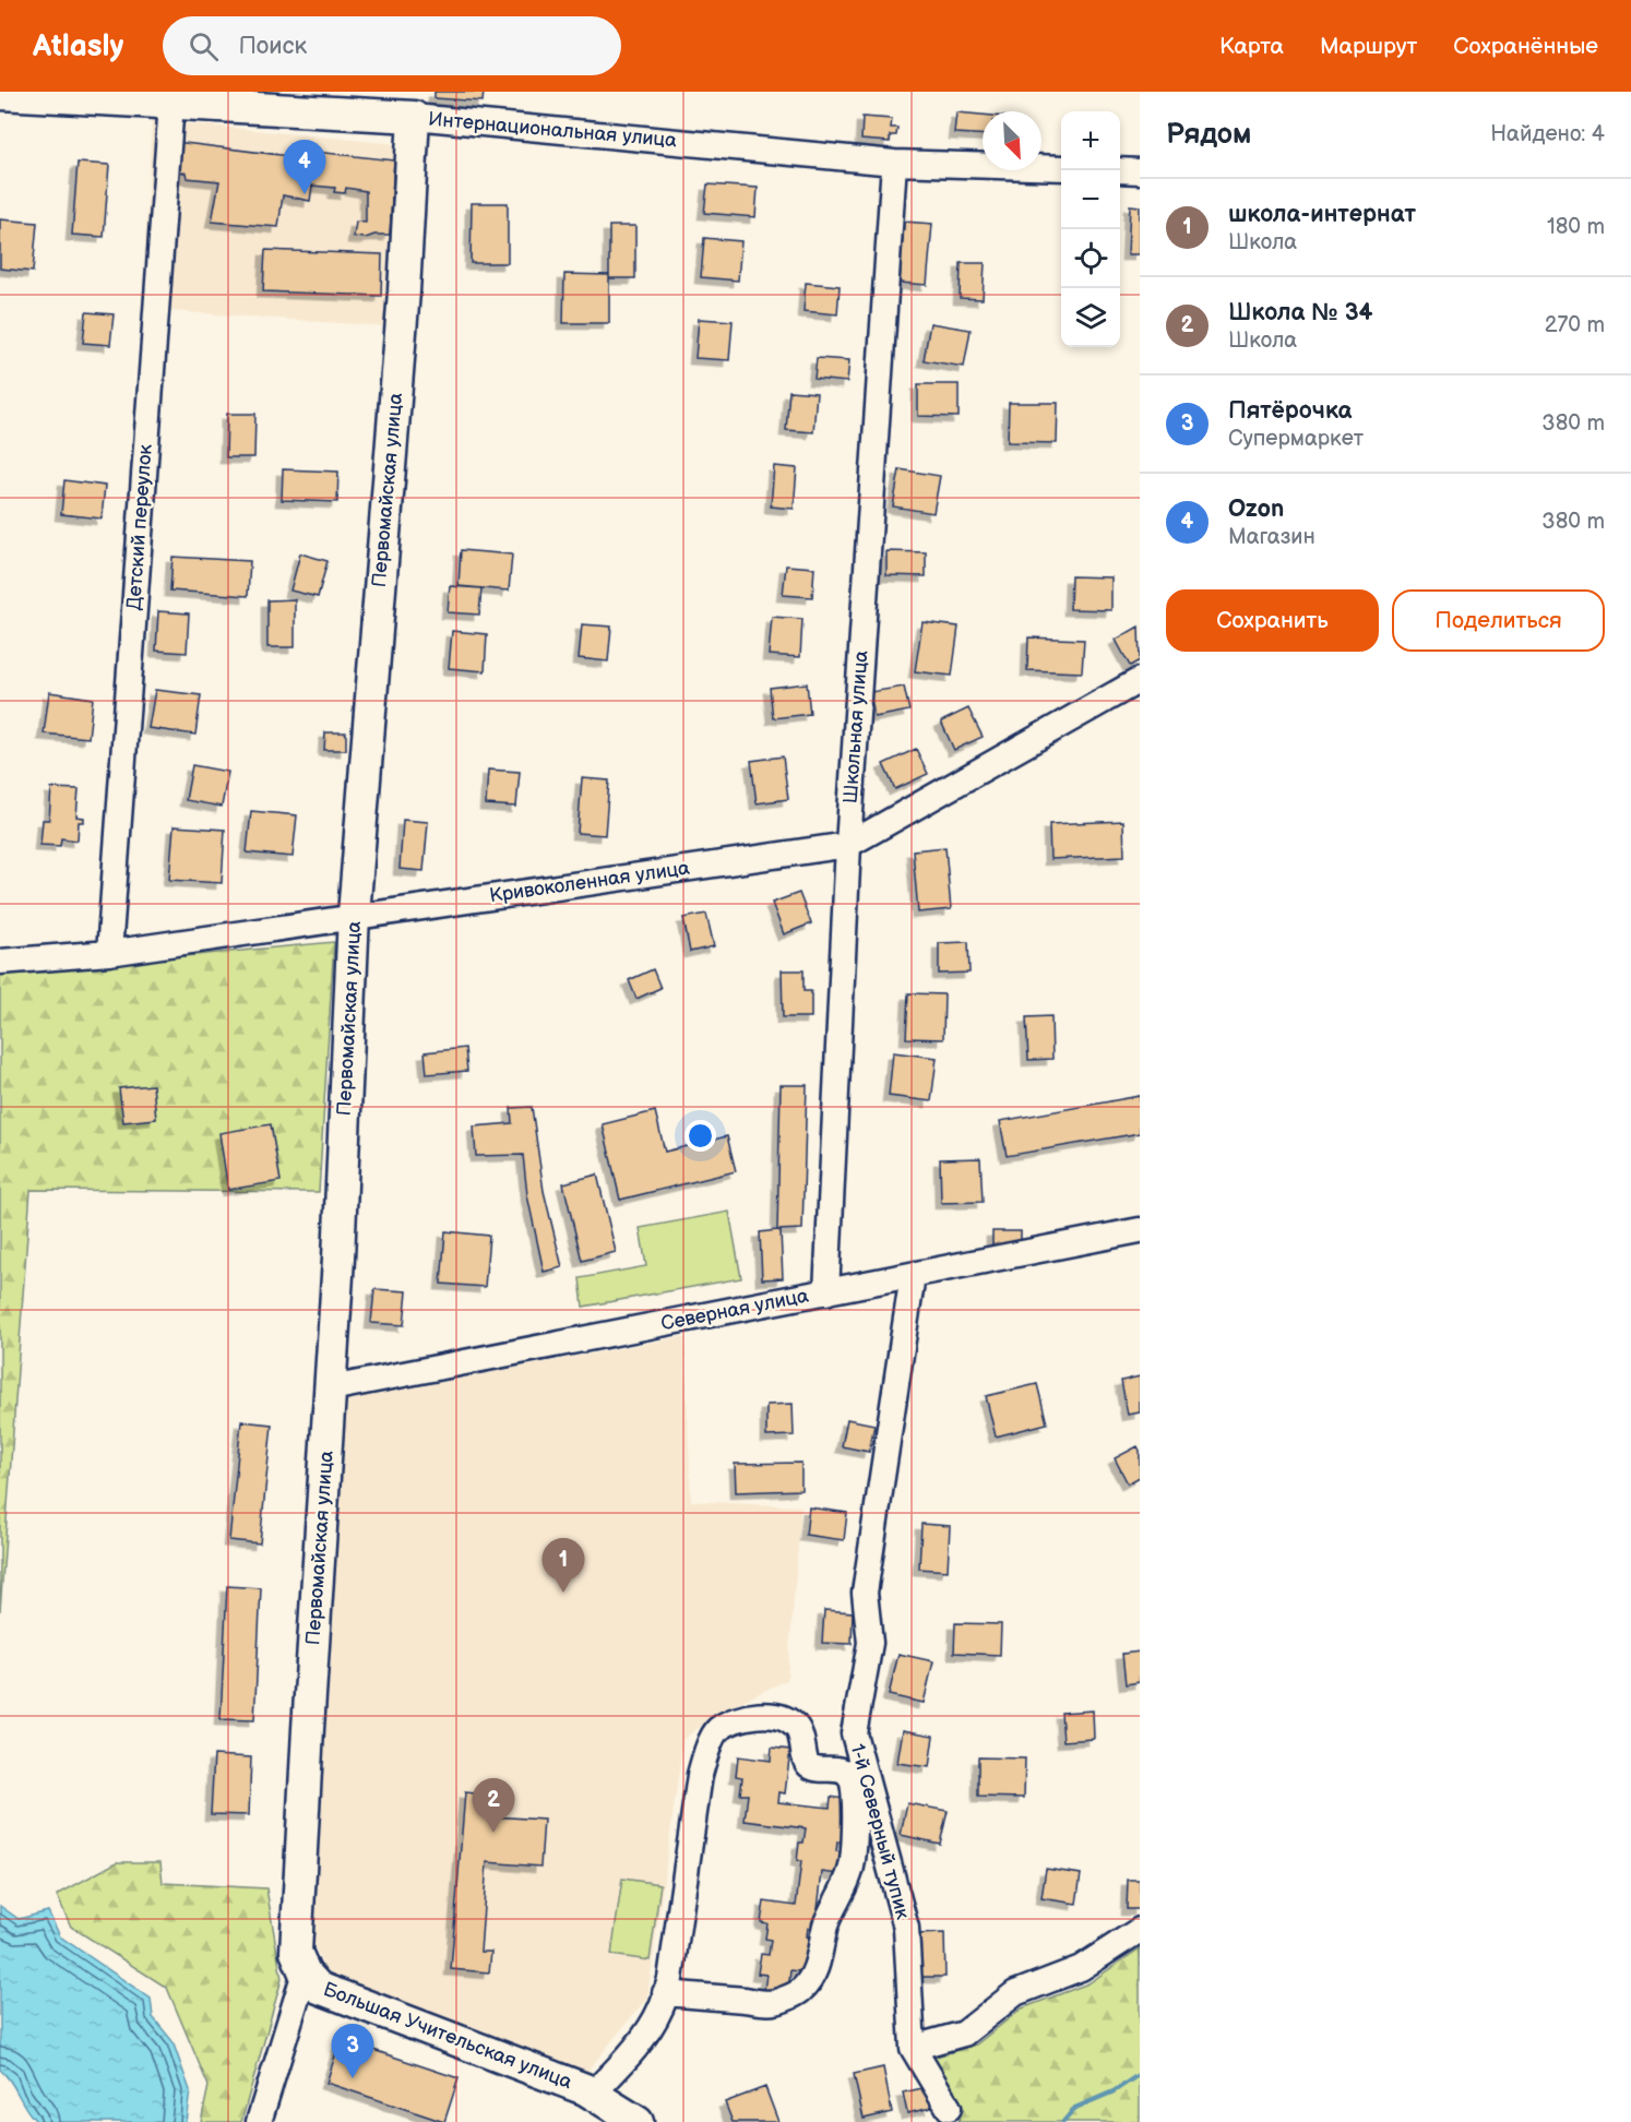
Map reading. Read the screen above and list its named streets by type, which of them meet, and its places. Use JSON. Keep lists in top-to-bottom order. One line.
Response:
{"streets":{"main road":["Интернациональная улица","Первомайская улица","Большая Учительская улица"],"street":["Детский переулок","Школьная улица","Кривоколенная улица","Северная улица","1-й Северный тупик"]},"crossings":[["Интернациональная улица","Первомайская улица"],["Интернациональная улица","Детский переулок"],["Интернациональная улица","Школьная улица"],["Первомайская улица","Кривоколенная улица"],["Первомайская улица","Северная улица"],["Первомайская улица","Большая Учительская улица"],["Детский переулок","Кривоколенная улица"],["Школьная улица","Кривоколенная улица"],["Школьная улица","Северная улица"],["Северная улица","1-й Северный тупик"]],"north":"bottom right","page":{"header":"Atlasly","search":"Поиск","nav":["Карта","Маршрут","Сохранённые"],"heading":["Рядом","Найдено: 4"],"map_buttons":["+","−"],"pins":["4","1","2","3"],"list":[{"mark":"1","name":"школа-интернат","note":"Школа","value":"180 m"},{"mark":"2","name":"Школа № 34","note":"Школа","value":"270 m"},{"mark":"3","name":"Пятёрочка","note":"Супермаркет","value":"380 m"},{"mark":"4","name":"Ozon","note":"Магазин","value":"380 m"}],"buttons":["Сохранить","Поделиться"]}}
